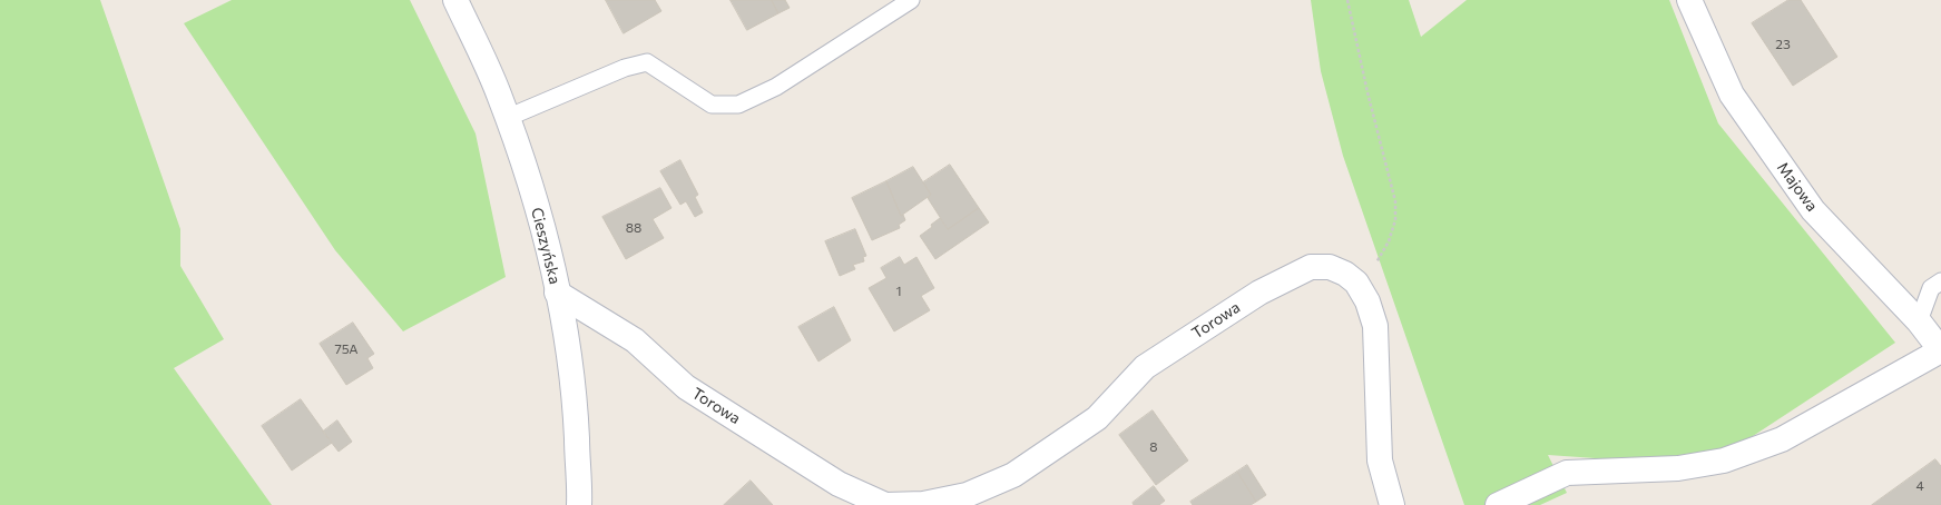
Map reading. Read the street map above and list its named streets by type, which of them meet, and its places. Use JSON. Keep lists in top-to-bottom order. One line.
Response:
{"streets":{"street":["Majowa","Cieszyńska","Torowa"]},"crossings":[["Cieszyńska","Torowa"]],"house_numbers":["23","88","1","75A","8","4"]}
